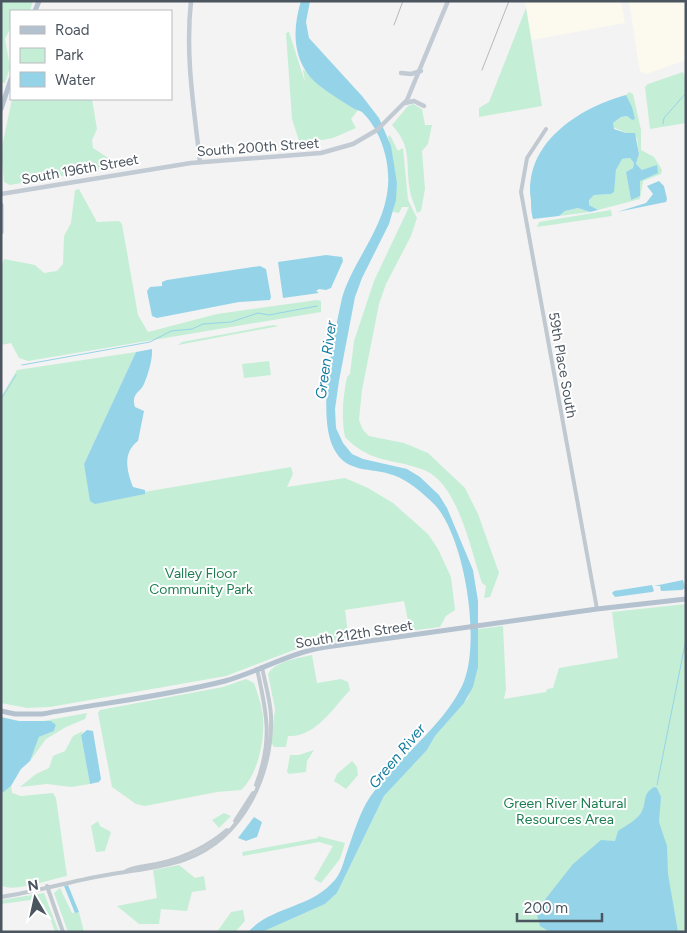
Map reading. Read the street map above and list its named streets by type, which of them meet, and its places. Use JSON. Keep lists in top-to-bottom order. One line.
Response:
{"streets":{"main road":["South 200th Street","South 196th Street","South 212th Street"],"street":["59th Place South"]},"crossings":[["South 200th Street","South 196th Street"],["59th Place South","South 212th Street"]],"water":["Green River"],"parks":["Valley Floor Community Park","Green River Natural Resources Area"],"legend":["Road","Park","Water"],"scale_bar":"200 m","north":"top"}
